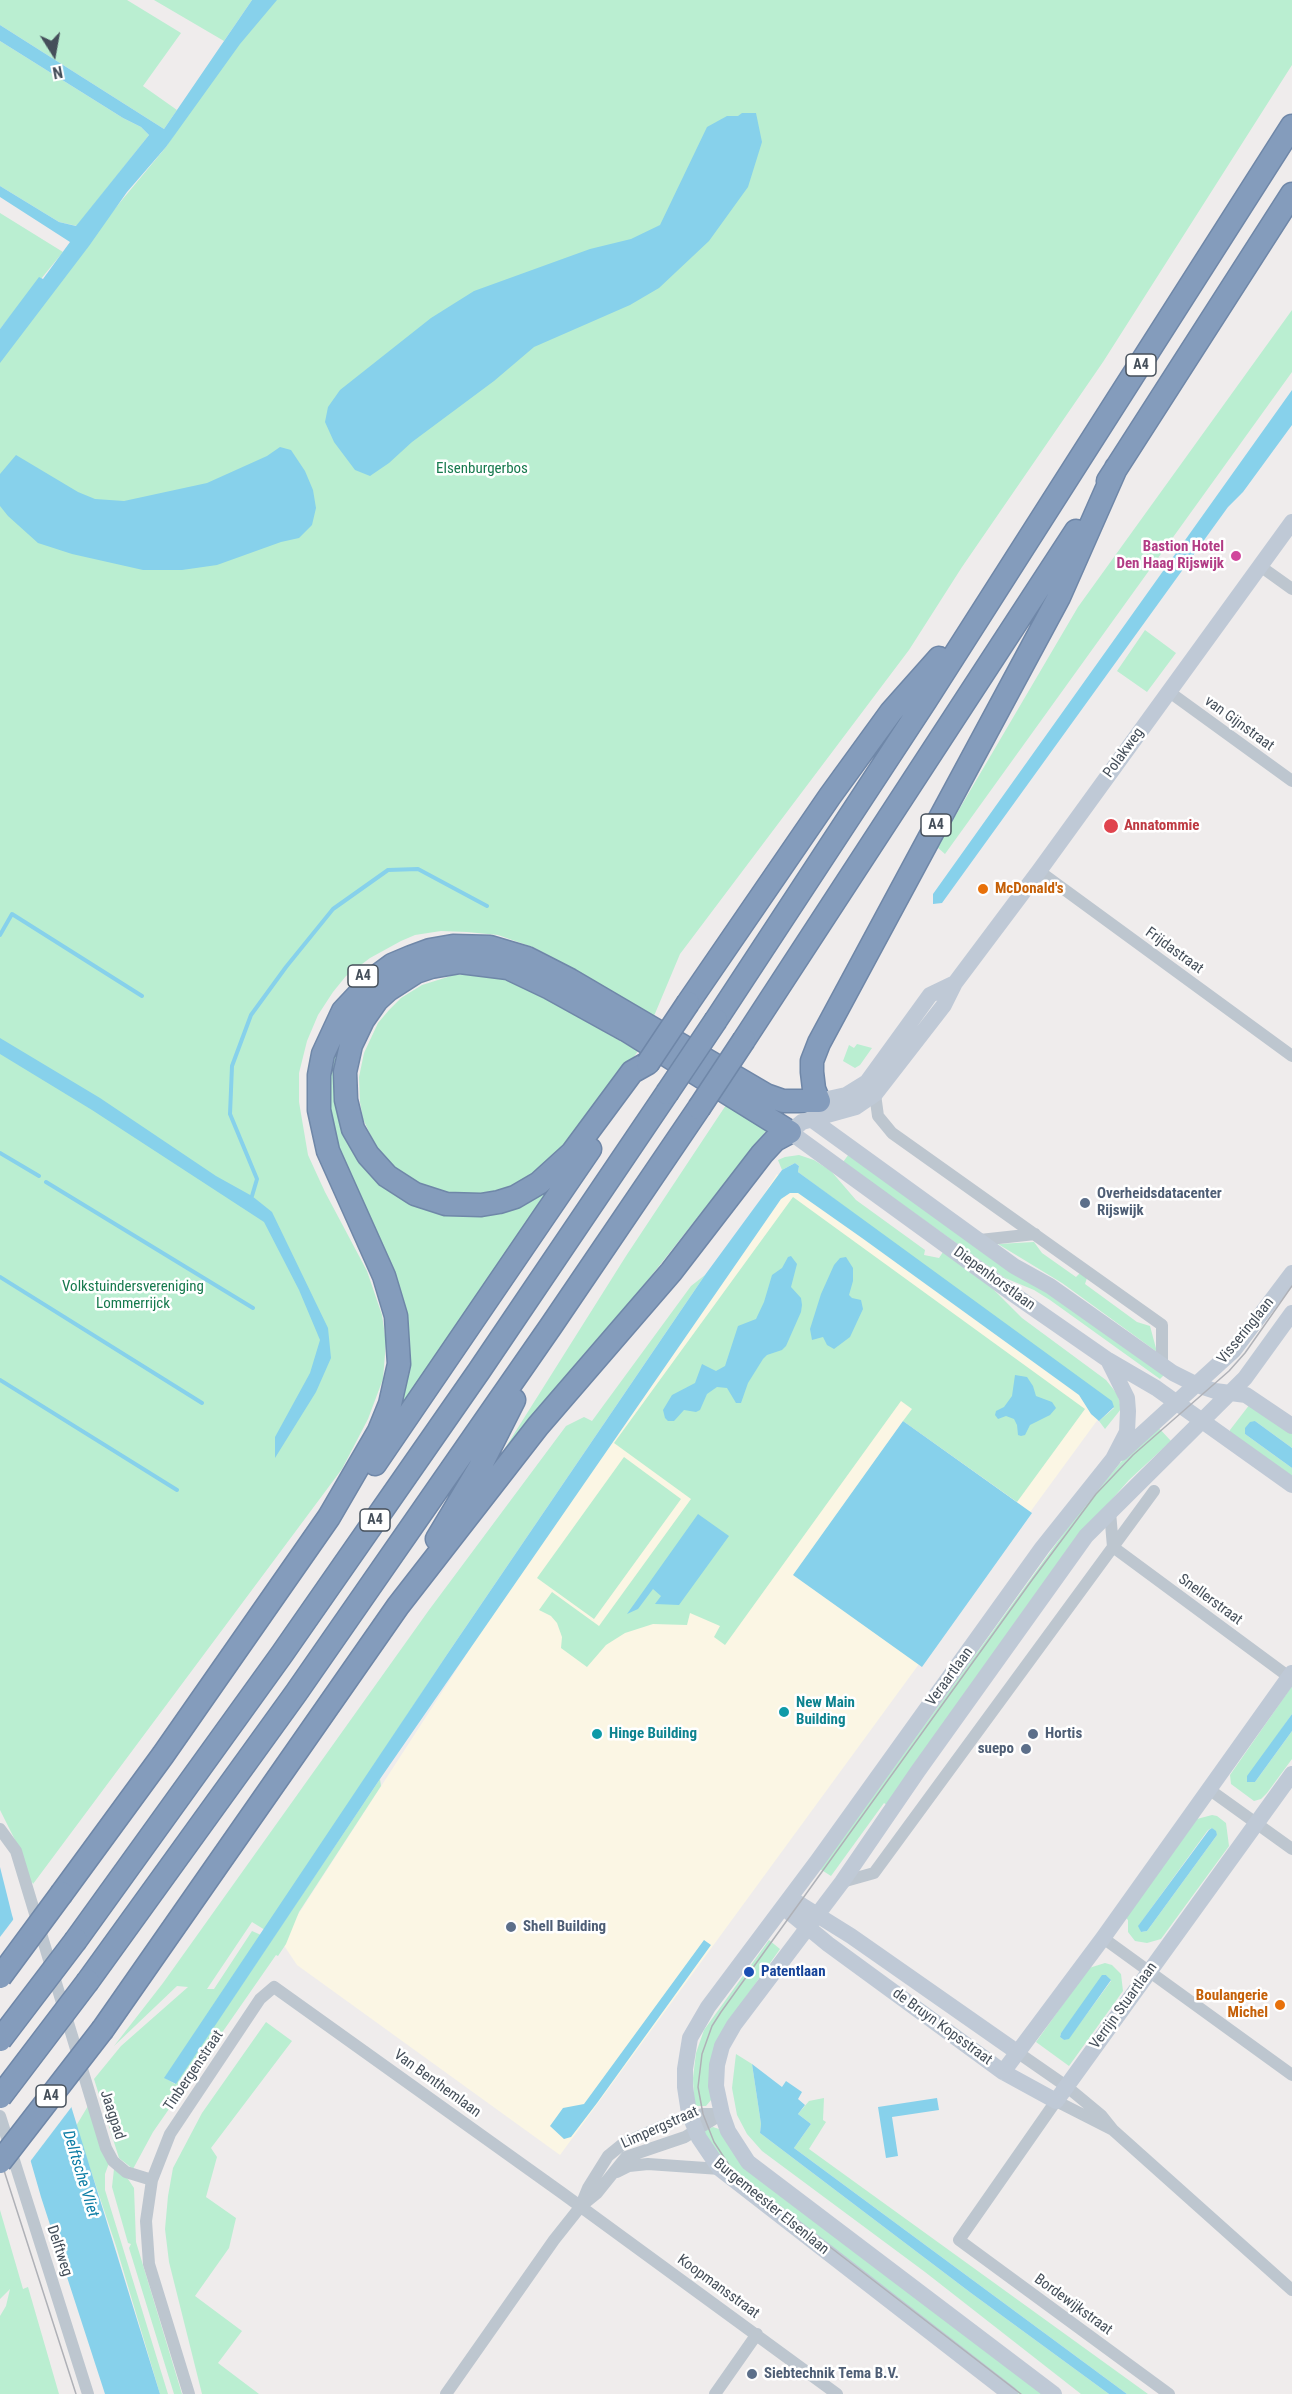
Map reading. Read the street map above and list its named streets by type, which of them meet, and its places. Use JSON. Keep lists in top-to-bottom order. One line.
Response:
{"streets":{"highway":["A4"],"main road":["Polakweg","Diepenhorstlaan","Visseringlaan","Veraartlaan","Verrijn Stuartlaan","de Bruyn Kopsstraat","Burgemeester Elsenlaan"],"street":["van Gijnstraat","Frijdastraat","Snellerstraat","Tinbergenstraat","Van Benthemlaan","Jaagpad","Limpergstraat","Delftweg","Koopmansstraat","Bordewijkstraat"]},"crossings":[["A4","Polakweg"],["A4","Diepenhorstlaan"],["van Gijnstraat","Polakweg"],["Polakweg","Frijdastraat"],["Polakweg","Diepenhorstlaan"],["Diepenhorstlaan","Visseringlaan"],["Diepenhorstlaan","Veraartlaan"],["Visseringlaan","Veraartlaan"],["Veraartlaan","de Bruyn Kopsstraat"],["Veraartlaan","Burgemeester Elsenlaan"],["Verrijn Stuartlaan","de Bruyn Kopsstraat"],["Verrijn Stuartlaan","Bordewijkstraat"],["de Bruyn Kopsstraat","Burgemeester Elsenlaan"],["Tinbergenstraat","Van Benthemlaan"],["Tinbergenstraat","Jaagpad"],["Van Benthemlaan","Limpergstraat"],["Van Benthemlaan","Koopmansstraat"],["Limpergstraat","Burgemeester Elsenlaan"],["Limpergstraat","Koopmansstraat"]],"water":["Delftsche Vliet"],"parks":["Elsenburgerbos","Volkstuindersvereniging Lommerrijck"],"places":["Bastion Hotel Den Haag Rijswijk","Annatommie","McDonald's","Overheidsdatacenter Rijswijk","New Main Building","Hinge Building","Hortis","suepo","Shell Building","Patentlaan","Boulangerie Michel","Siebtechnik Tema B.V."],"north":"bottom"}
